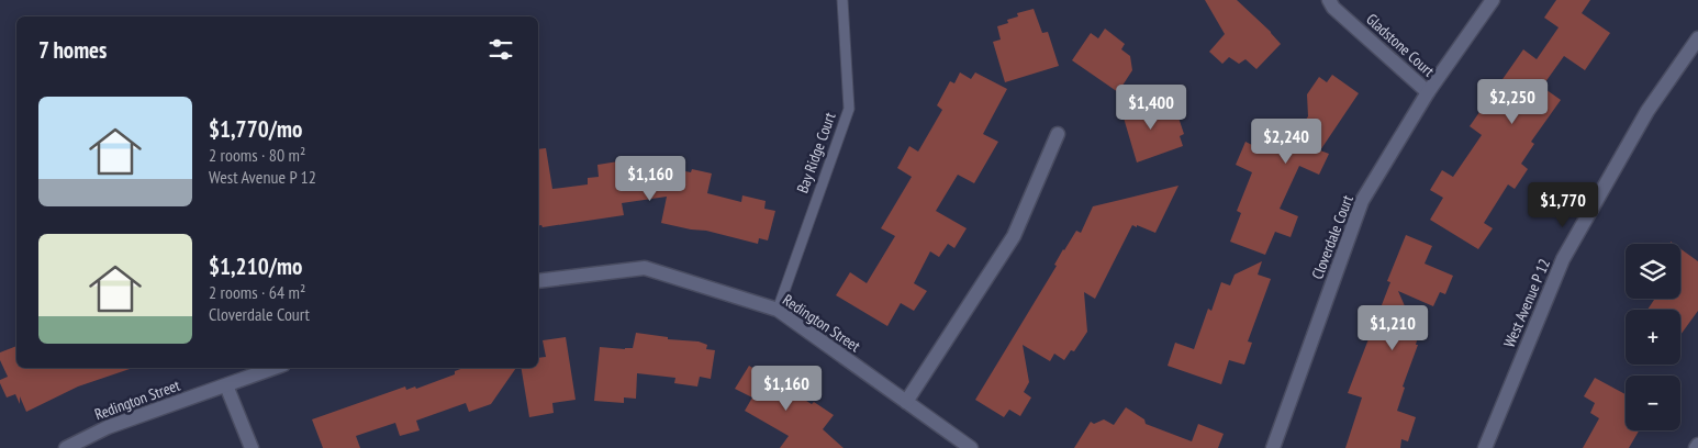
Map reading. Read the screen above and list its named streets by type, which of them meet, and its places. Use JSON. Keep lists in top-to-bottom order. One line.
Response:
{"streets":{"street":["Gladstone Court","Cloverdale Court","West Avenue P 12","Redington Street"],"lane":["Bay Ridge Court"]},"crossings":[["Gladstone Court","Cloverdale Court"],["Bay Ridge Court","Redington Street"]],"page":{"heading":"7 homes","price":["$2,250","$1,400","$2,240","$1,160","$1,770","$1,210","$1,160"],"list":[{"name":"$1,770/mo","note":"2 rooms · 80 m² · West Avenue P 12"},{"name":"$1,210/mo","note":"2 rooms · 64 m² · Cloverdale Court"}],"map_buttons":["+","−"]}}
